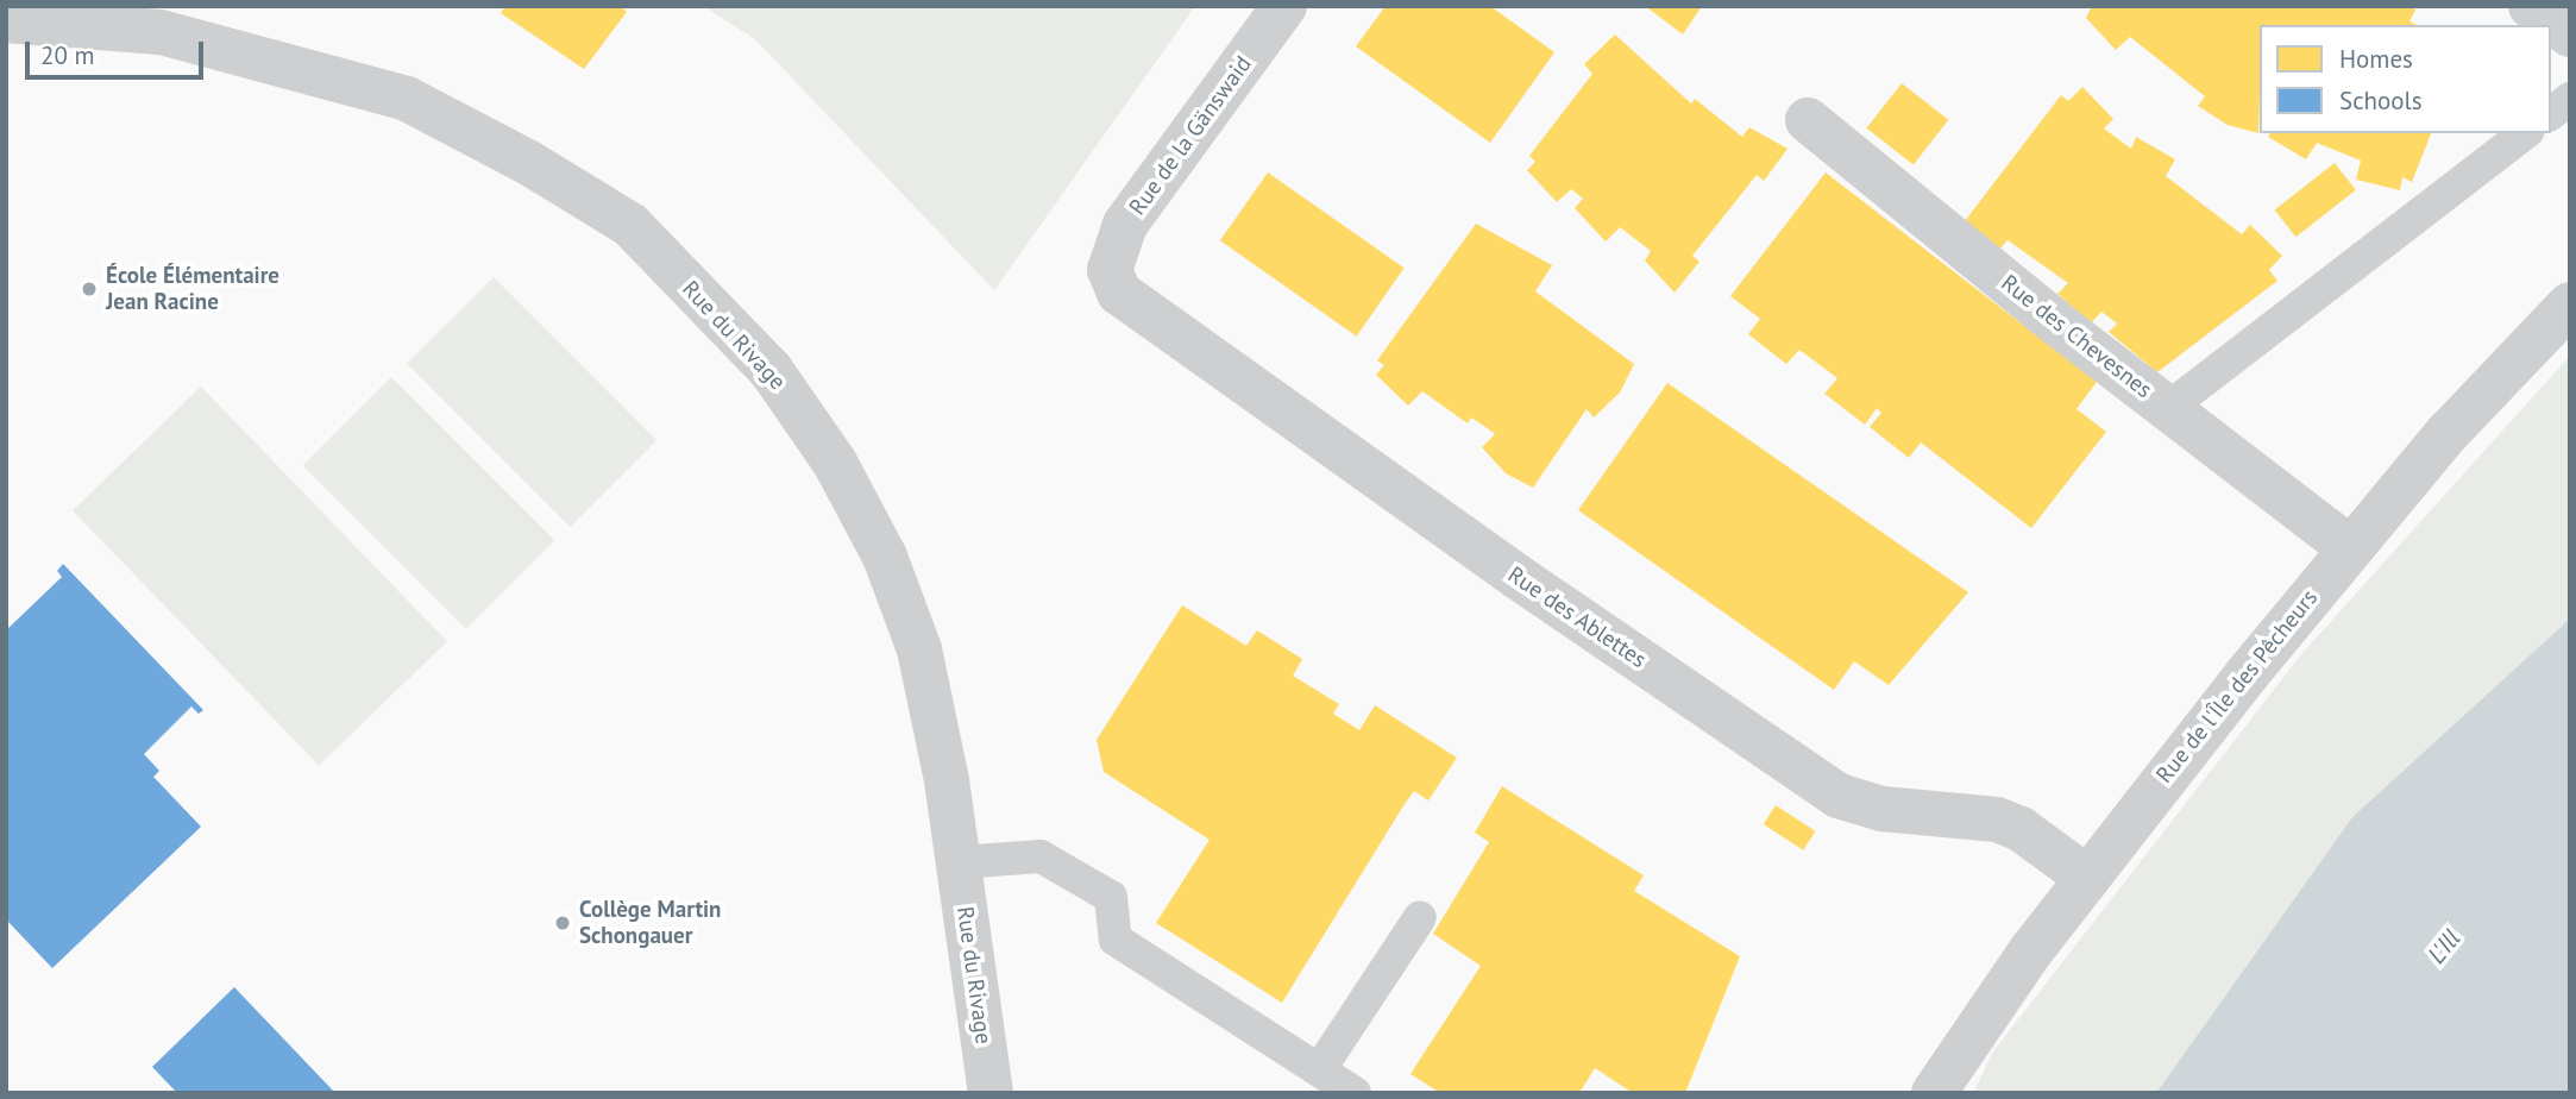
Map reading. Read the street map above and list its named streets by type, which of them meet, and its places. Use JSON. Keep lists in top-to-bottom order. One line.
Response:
{"streets":{"street":["Rue de la Gänswaid","Rue du Rivage","Rue des Chevesnes","Rue des Ablettes","Rue de l'Île des Pêcheurs"]},"crossings":[["Rue de la Gänswaid","Rue des Ablettes"],["Rue des Chevesnes","Rue de l'Île des Pêcheurs"],["Rue des Ablettes","Rue de l'Île des Pêcheurs"]],"water":["L'Ill"],"places":["École Élémentaire Jean Racine","Collège Martin Schongauer"],"legend":["Homes","Schools"],"scale_bar":"20 m"}
